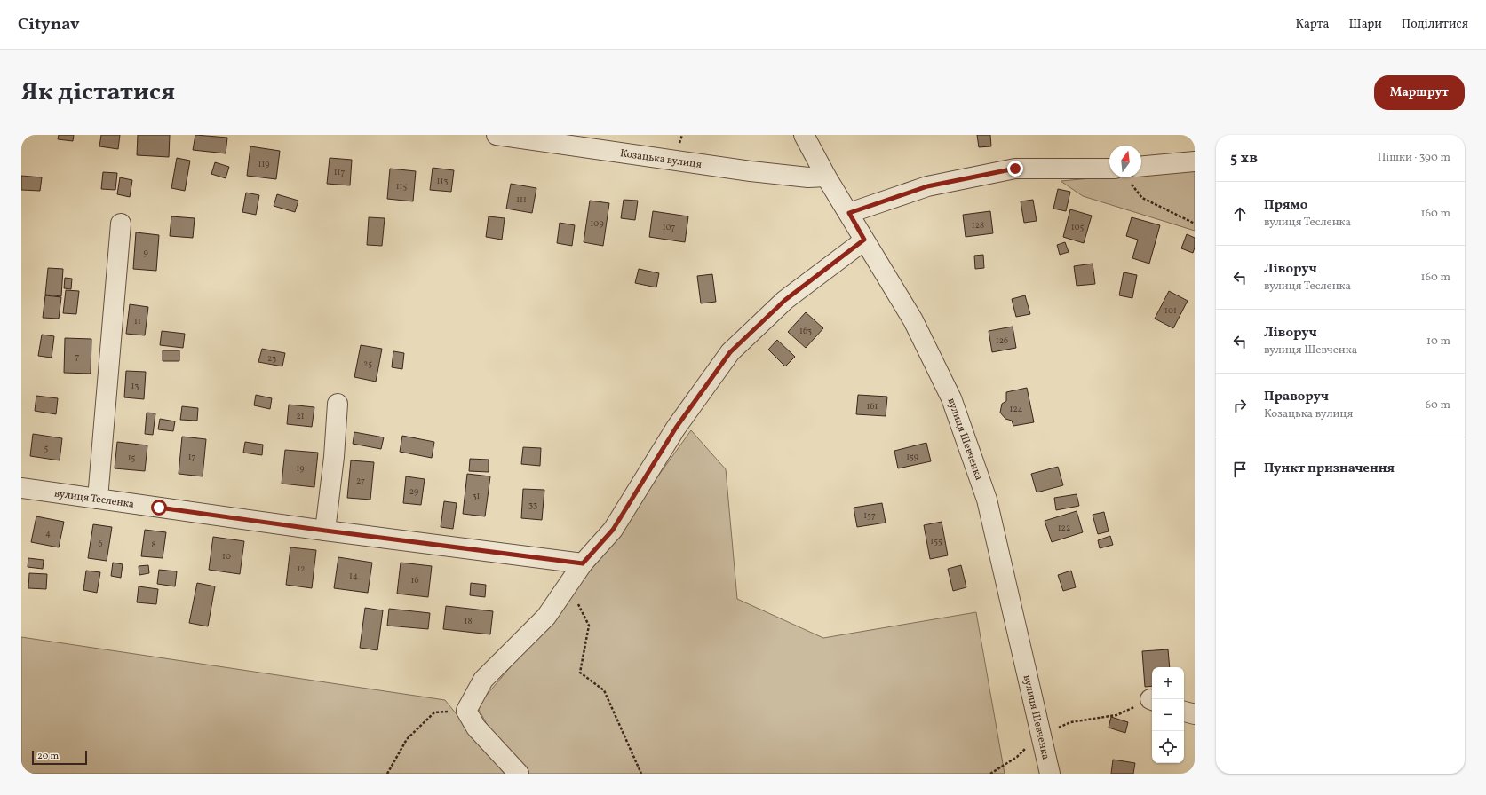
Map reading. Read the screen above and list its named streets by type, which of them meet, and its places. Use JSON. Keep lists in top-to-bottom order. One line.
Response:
{"streets":{"street":["Козацька вулиця","вулиця Шевченка","вулиця Тесленка"]},"crossings":[["Козацька вулиця","вулиця Шевченка"]],"house_numbers":["119","117","113","115","111","109","128","107","105","9","101","11","163","126","7","23","25","13","161","124","21","5","17","159","15","19","27","29","31","33","157","122","4","155","6","8","10","12","14","16","18"],"scale_bar":"20 m","north":"top","page":{"header":"Citynav","nav":["Карта","Шари","Поділитися"],"title":"Як дістатися","buttons":"Маршрут","heading":["5 хв","Пішки · 390 m"],"list":[["Прямо","вулиця Тесленка","160 m"],["Ліворуч","вулиця Тесленка","160 m"],["Ліворуч","вулиця Шевченка","10 m"],["Праворуч","Козацька вулиця","60 m"],"Пункт призначення"],"map_buttons":["+","−"],"scale":"20 m"}}
